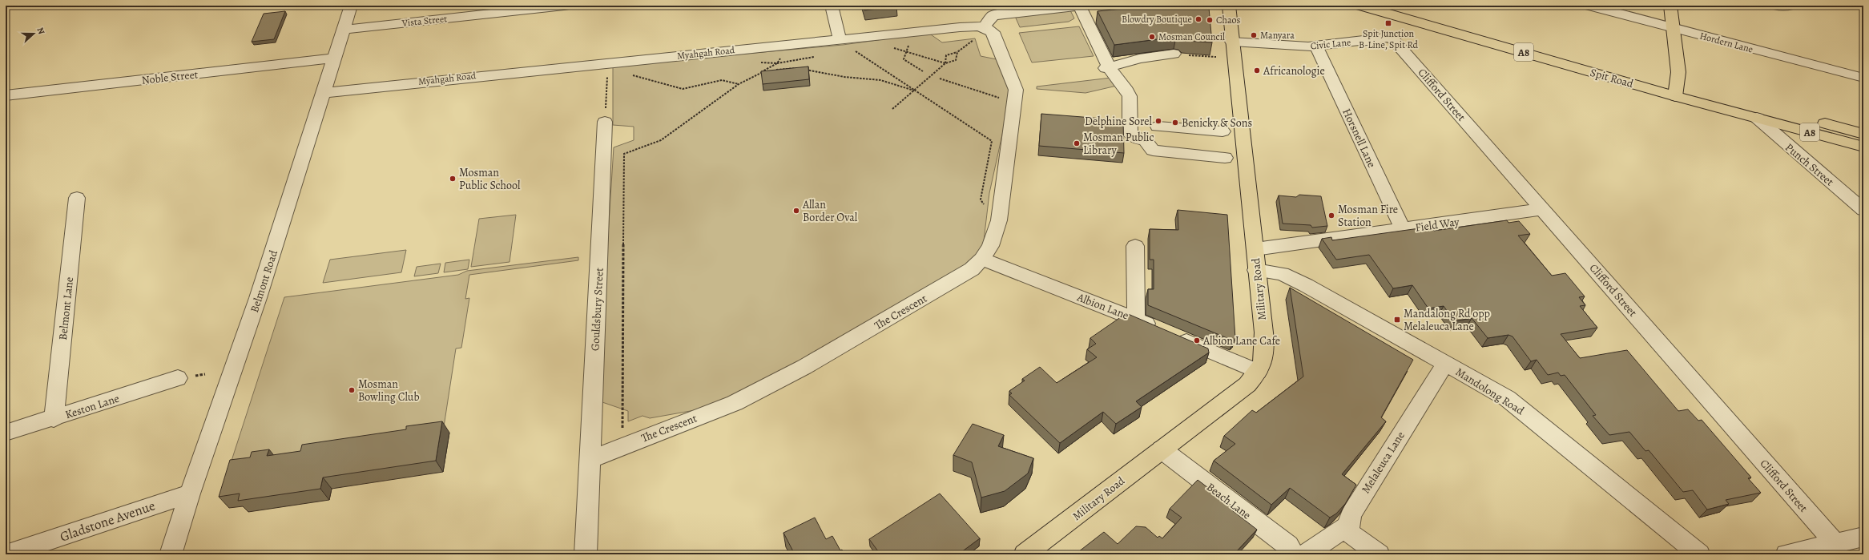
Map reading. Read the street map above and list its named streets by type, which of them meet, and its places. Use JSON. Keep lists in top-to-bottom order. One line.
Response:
{"streets":{"main road":["A8","Spit Road","Military Road"],"street":["Vista Street","Hordern Lane","Civic Lane","Myahgah Road","Noble Street","Clifford Street","Horsnell Lane","Punch Street","Field Way","Belmont Road","Albion Lane","Belmont Lane","Gouldsbury Street","The Crescent","Mandolong Road","Keston Lane","Melaleuca Lane","Beach Lane","Gladstone Avenue"]},"crossings":[["Vista Street","Belmont Road"],["Civic Lane","Clifford Street"],["Civic Lane","Horsnell Lane"],["Civic Lane","Military Road"],["Myahgah Road","Belmont Road"],["Myahgah Road","The Crescent"],["Noble Street","Belmont Road"],["Spit Road","Punch Street"],["Clifford Street","Field Way"],["Horsnell Lane","Field Way"],["Field Way","Military Road"],["Belmont Road","Gladstone Avenue"],["Military Road","Albion Lane"],["Military Road","Mandolong Road"],["Military Road","Beach Lane"],["Albion Lane","The Crescent"],["Belmont Lane","Keston Lane"],["Gouldsbury Street","The Crescent"],["Mandolong Road","Melaleuca Lane"]],"places":{"other":["Blowdry Boutique","Chaos","Manyara","Mosman Council","Africanologie","Delphine Sorel","Benicky & Sons","Mosman Public Library","Mosman Public School","Allan Border Oval","Mosman Fire Station","Albion Lane Cafe","Mosman Bowling Club"],"transit":["Spit Junction B-Line, Spit Rd","Mandalong Rd opp Melaleuca Lane"]},"north":"right"}
